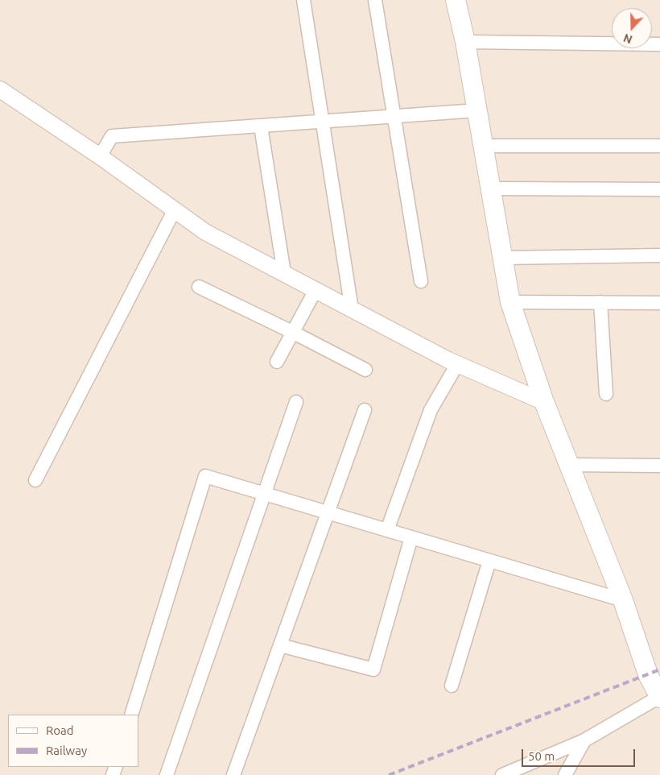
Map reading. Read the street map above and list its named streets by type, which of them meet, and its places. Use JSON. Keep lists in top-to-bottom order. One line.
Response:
{"legend":["Road","Railway"],"scale_bar":"50 m","north":"bottom"}
